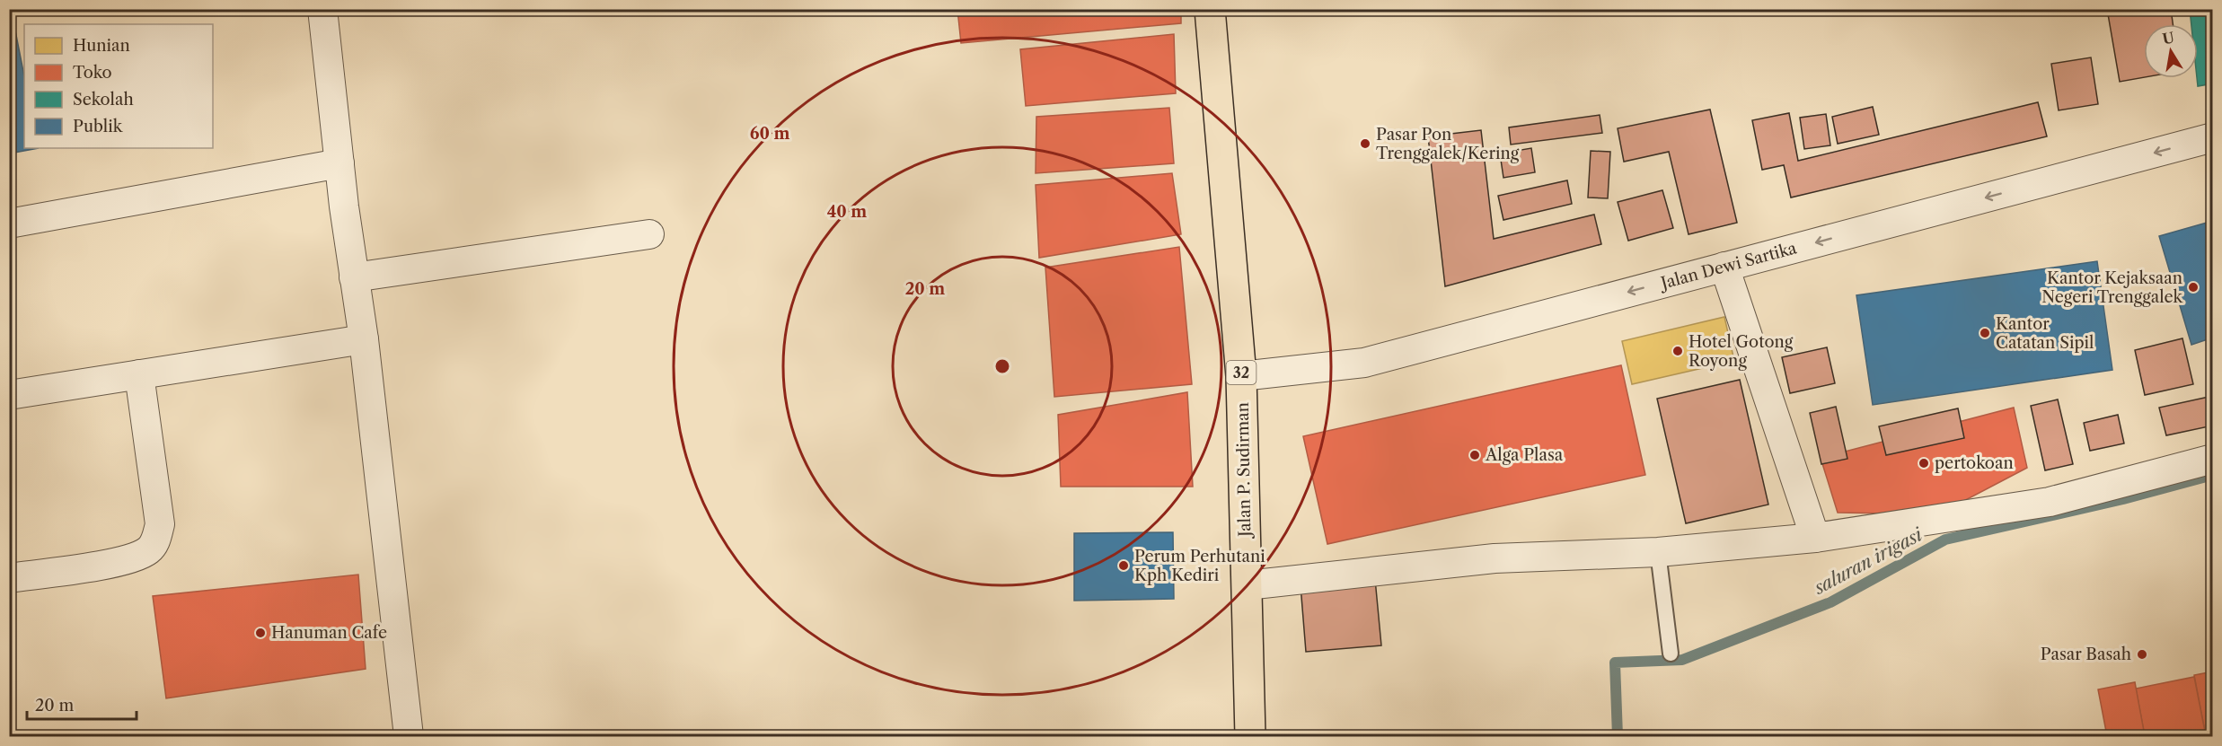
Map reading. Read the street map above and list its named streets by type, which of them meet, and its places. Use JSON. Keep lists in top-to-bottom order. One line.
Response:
{"streets":{"highway":["32","Jalan P. Sudirman"],"street":["Jalan Dewi Sartika"]},"crossings":[["Jalan Dewi Sartika","Jalan P. Sudirman"]],"water":["saluran irigasi"],"places":["Pasar Pon Trenggalek/Kering","Kantor Kejaksaan Negeri Trenggalek","Kantor Catatan Sipil","Hotel Gotong Royong","Alga Plasa","pertokoan","Perum Perhutani Kph Kediri","Hanuman Cafe","Pasar Basah"],"legend":["Hunian","Toko","Sekolah","Publik"],"scale_bar":"20 m","north":"top","rings":["60 m","40 m","20 m"]}
